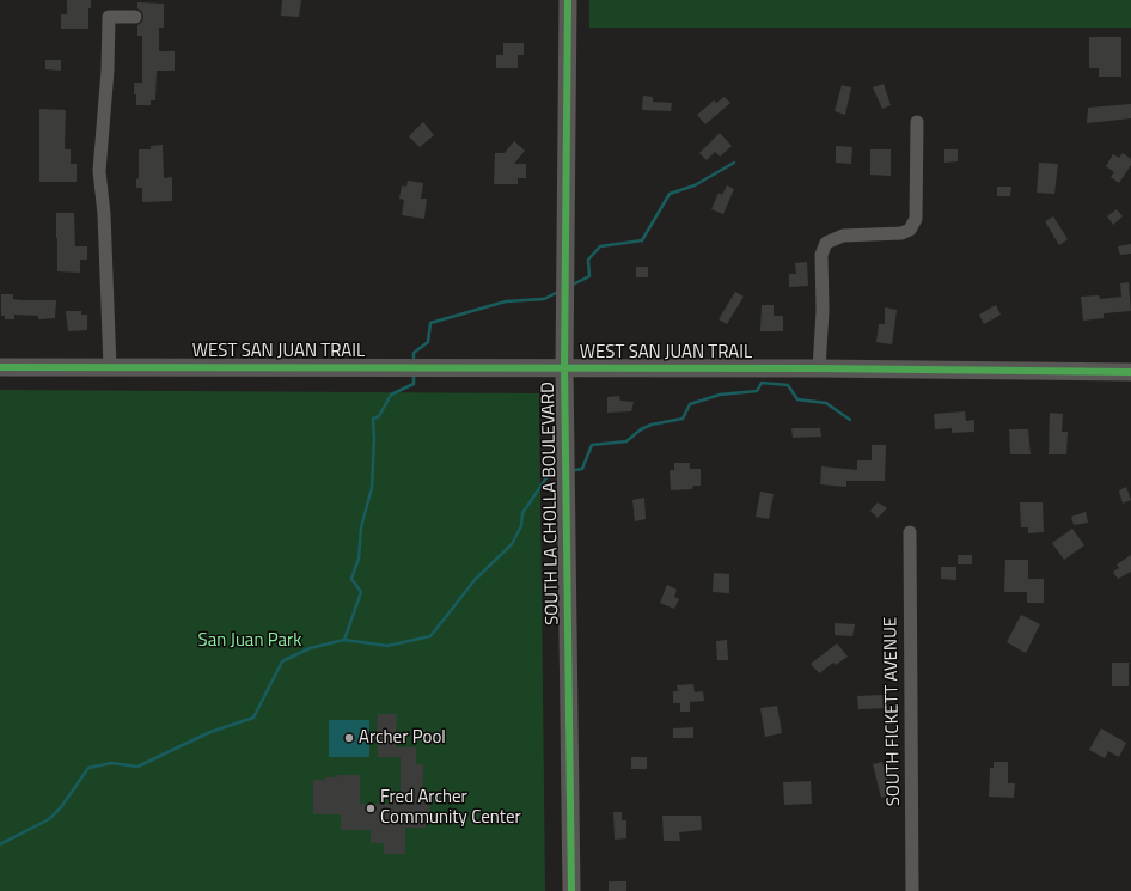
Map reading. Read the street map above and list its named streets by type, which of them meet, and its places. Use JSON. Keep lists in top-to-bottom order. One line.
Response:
{"streets":{"street":["WEST SAN JUAN TRAIL","SOUTH LA CHOLLA BOULEVARD","SOUTH FICKETT AVENUE"]},"crossings":[["WEST SAN JUAN TRAIL","SOUTH LA CHOLLA BOULEVARD"]],"parks":["San Juan Park"],"places":["Archer Pool","Fred Archer Community Center"]}
